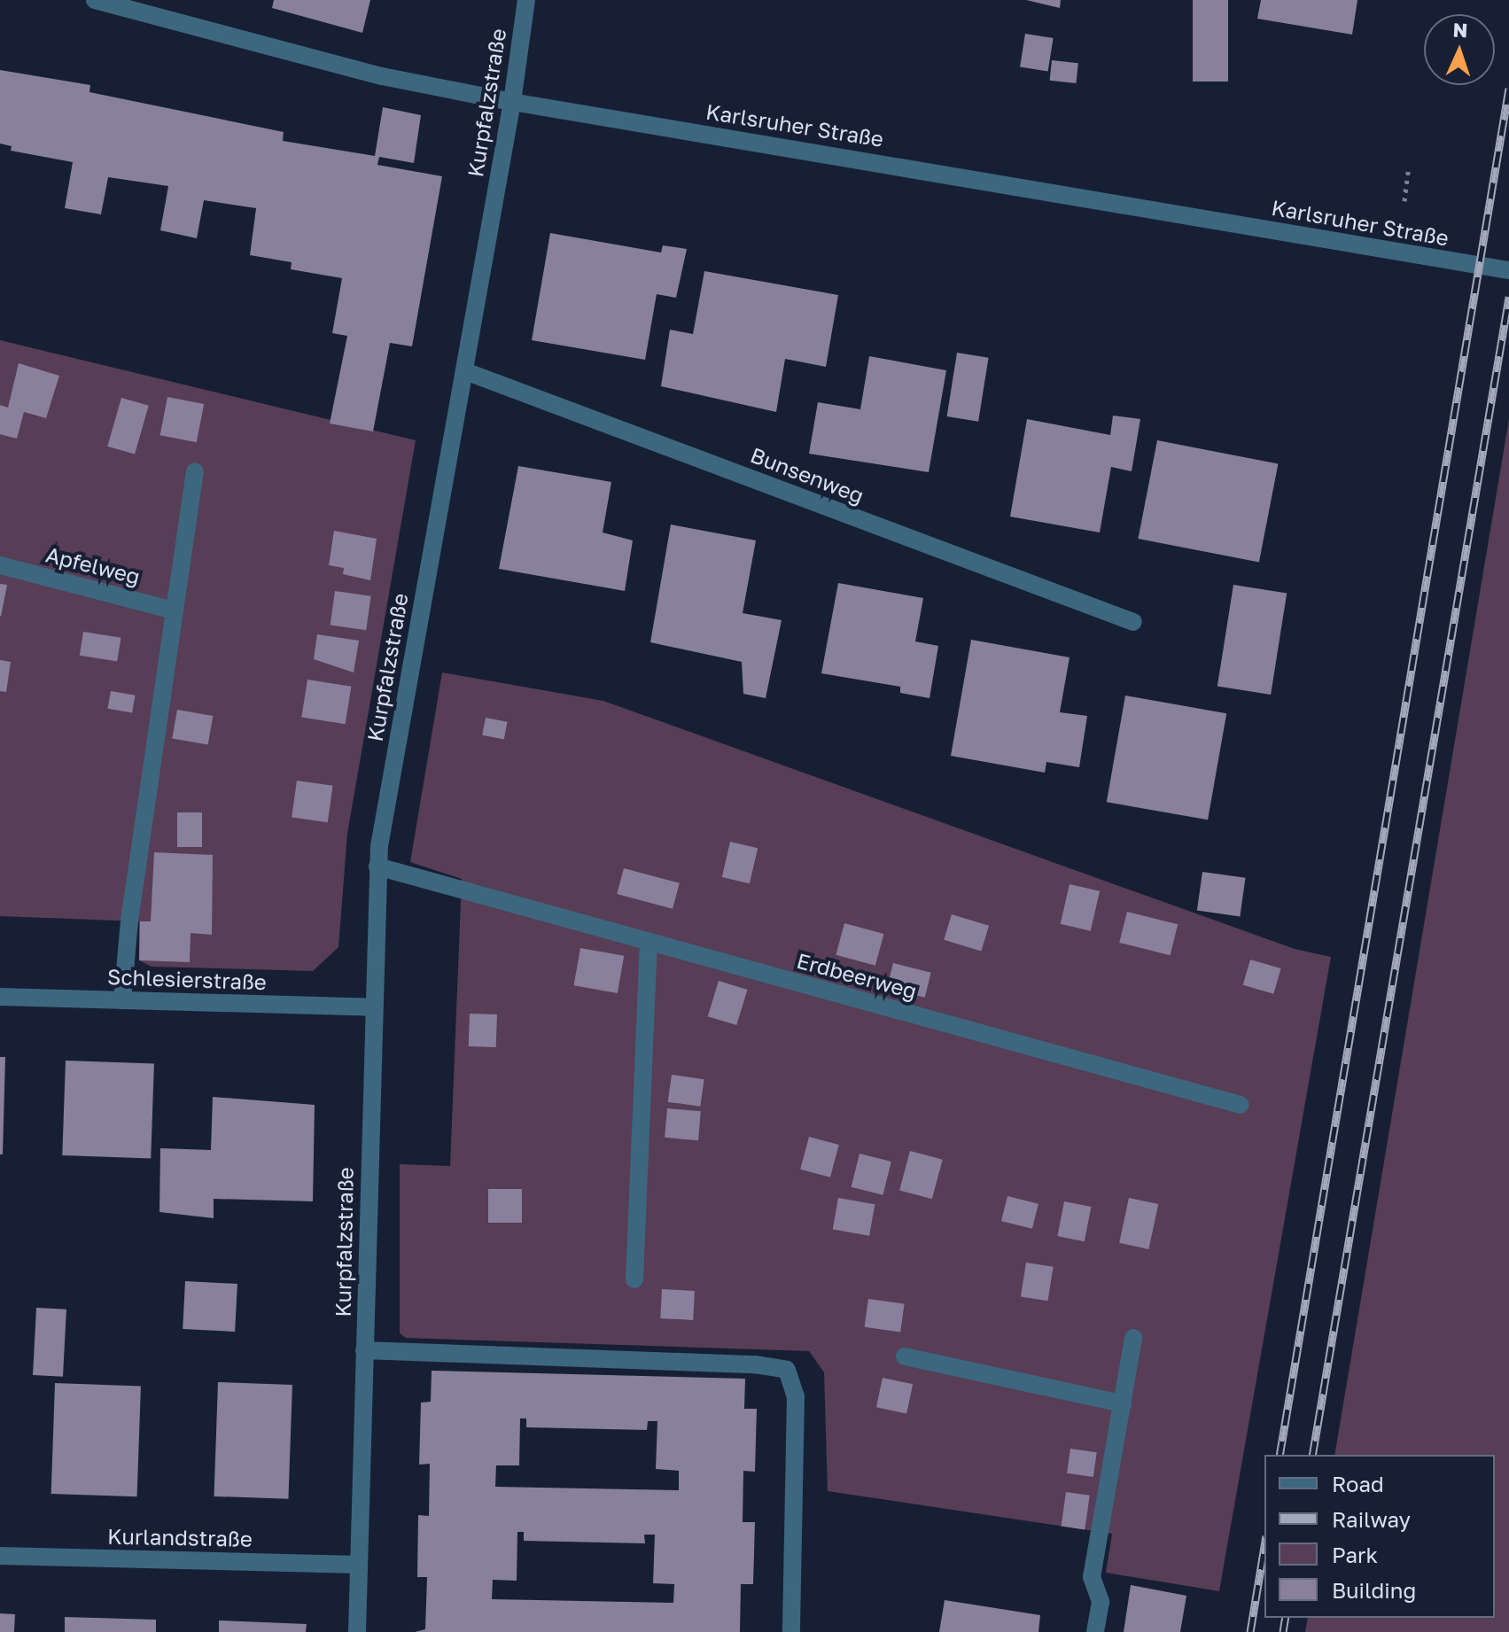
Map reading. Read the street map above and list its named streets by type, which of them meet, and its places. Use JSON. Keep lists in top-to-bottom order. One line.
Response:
{"streets":{"street":["Kurpfalzstraße","Karlsruher Straße","Bunsenweg","Apfelweg","Erdbeerweg","Schlesierstraße","Kurlandstraße"]},"crossings":[["Kurpfalzstraße","Karlsruher Straße"],["Kurpfalzstraße","Bunsenweg"],["Kurpfalzstraße","Erdbeerweg"],["Kurpfalzstraße","Schlesierstraße"],["Kurpfalzstraße","Kurlandstraße"]],"legend":["Road","Railway","Park","Building"],"north":"top"}
